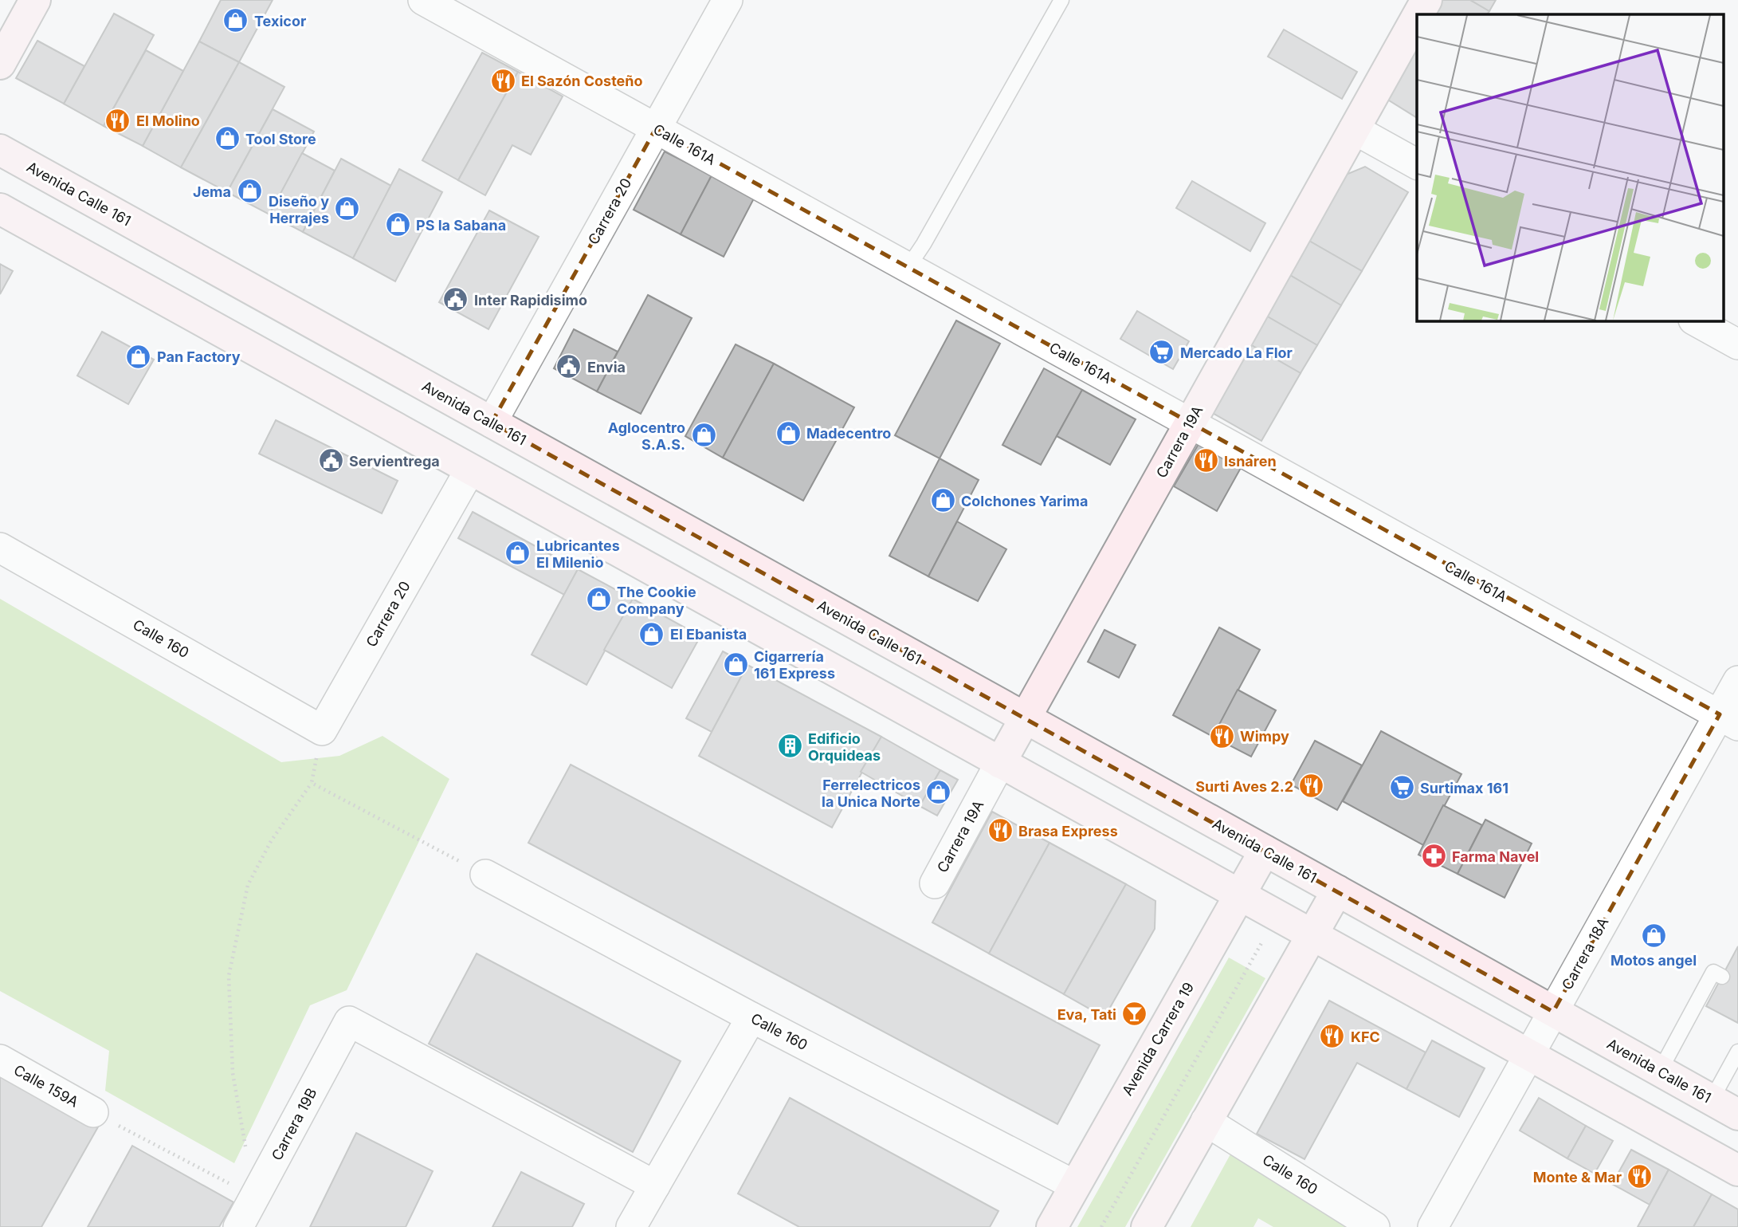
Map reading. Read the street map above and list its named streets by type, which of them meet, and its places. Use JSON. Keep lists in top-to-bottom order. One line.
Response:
{"streets":{"main road":["Avenida Calle 161","Carrera 19A","Avenida Carrera 19"],"street":["Calle 161A","Carrera 20","Calle 160","Carrera 18A","Calle 159A","Carrera 19B"]},"crossings":[["Calle 161A","Carrera 20"],["Calle 161A","Carrera 19A"],["Calle 161A","Carrera 18A"],["Avenida Calle 161","Carrera 20"],["Avenida Calle 161","Carrera 19A"],["Avenida Calle 161","Carrera 18A"],["Avenida Calle 161","Avenida Carrera 19"],["Carrera 20","Calle 160"],["Calle 160","Avenida Carrera 19"]],"places":{"shop":["Texicor","Tool Store","Jema","Diseño y Herrajes","PS la Sabana","Pan Factory","Madecentro","Aglocentro S.A.S.","Colchones Yarima","Lubricantes El Milenio","The Cookie Company","El Ebanista","Cigarrería 161 Express","Ferrelectricos la Unica Norte","Motos angel"],"restaurant":["El Sazón Costeño","El Molino","Isnaren","Wimpy","Surti Aves 2.2","Brasa Express","KFC","Monte & Mar"],"public building":["Inter Rapidisimo","Envia","Servientrega"],"supermarket":["Mercado La Flor","Surtimax 161"],"building":["Edificio Orquideas"],"pharmacy":["Farma Navel"],"bar":["Eva, Tati"]}}
